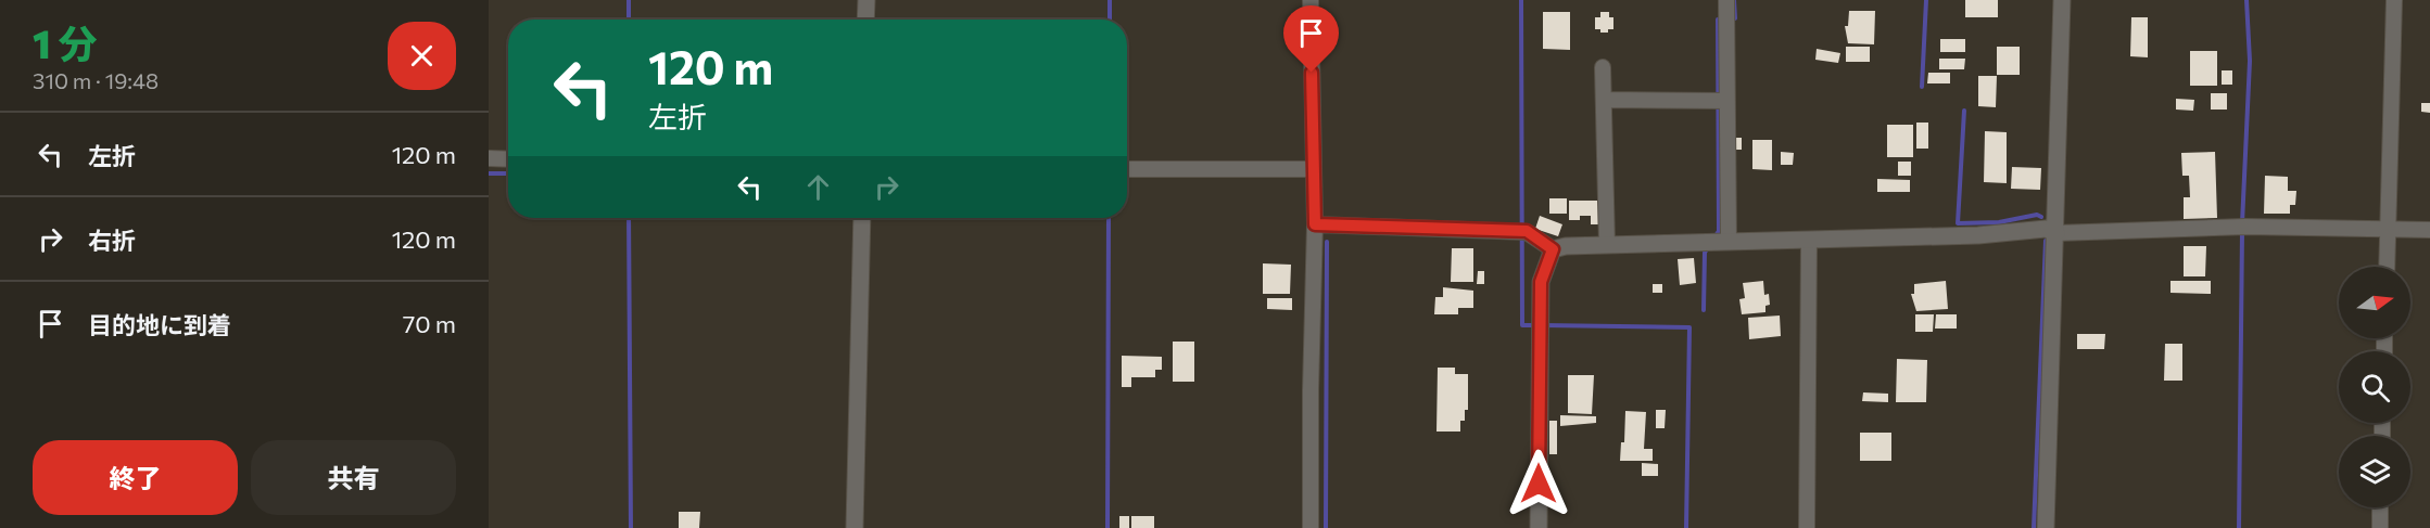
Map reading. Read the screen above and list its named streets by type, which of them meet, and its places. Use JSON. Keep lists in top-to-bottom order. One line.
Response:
{"north":"right","page":{"heading":["1 分","310 m · 19:48"],"turn":["120 m","左折"],"list":[{"name":"左折","value":"120 m"},{"name":"右折","value":"120 m"},{"name":"目的地に到着","value":"70 m"}],"buttons":["終了","共有"]}}
